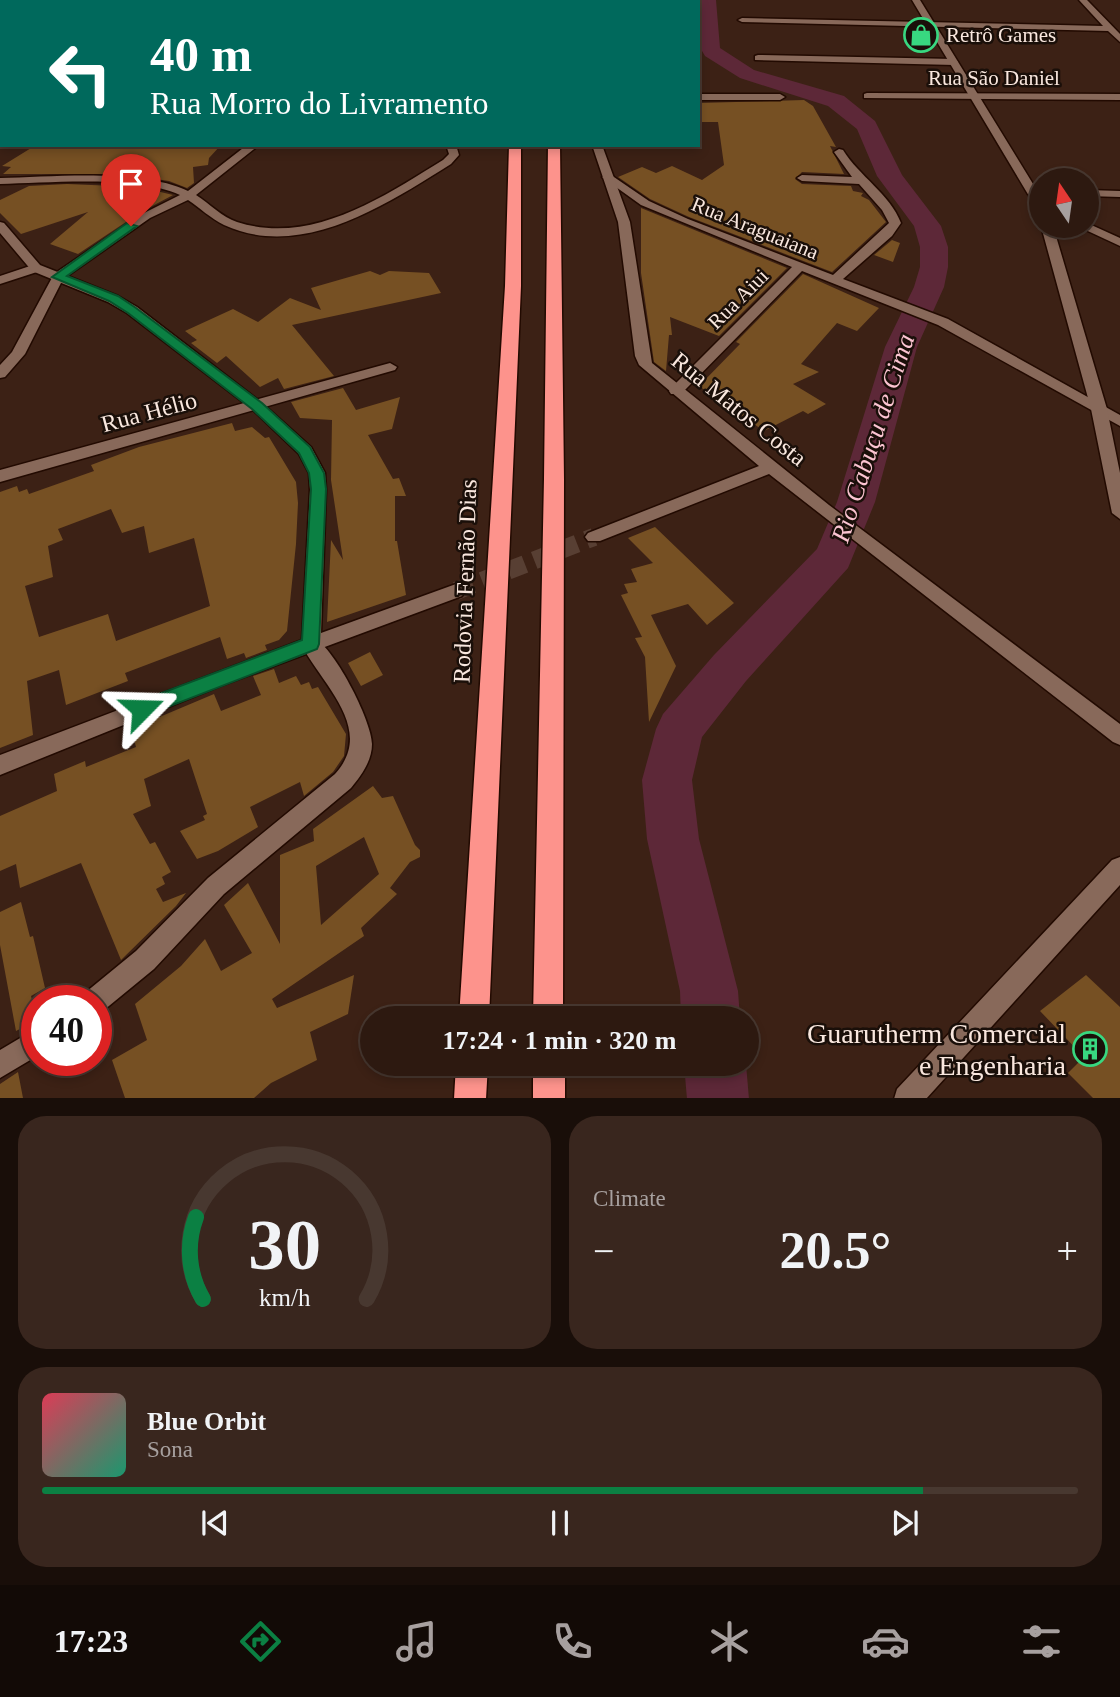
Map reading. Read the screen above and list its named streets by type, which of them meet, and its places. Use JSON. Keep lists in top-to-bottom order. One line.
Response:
{"streets":{"highway":["Rodovia Fernão Dias"],"street":["Rua São Daniel","Rua Araguaiana","Rua Aiui","Rua Matos Costa","Rua Hélio"]},"crossings":[["Rua Araguaiana","Rua Aiui"],["Rua Araguaiana","Rua Matos Costa"],["Rua Aiui","Rua Matos Costa"]],"water":["Rio Cabuçu de Cima"],"places":{"shop":["Retrô Games"],"building":["Guarutherm Comercial e Engenharia"]},"north":"top","page":{"turn":["40 m","Rua Morro do Livramento"],"limit":"40","trip":"17:24 · 1 min · 320 m","tile":"Climate","heat":["−","20.5°","+"],"song":["Blue Orbit","Sona"],"tabs":"17:23","gauge":["30","km/h"]}}
